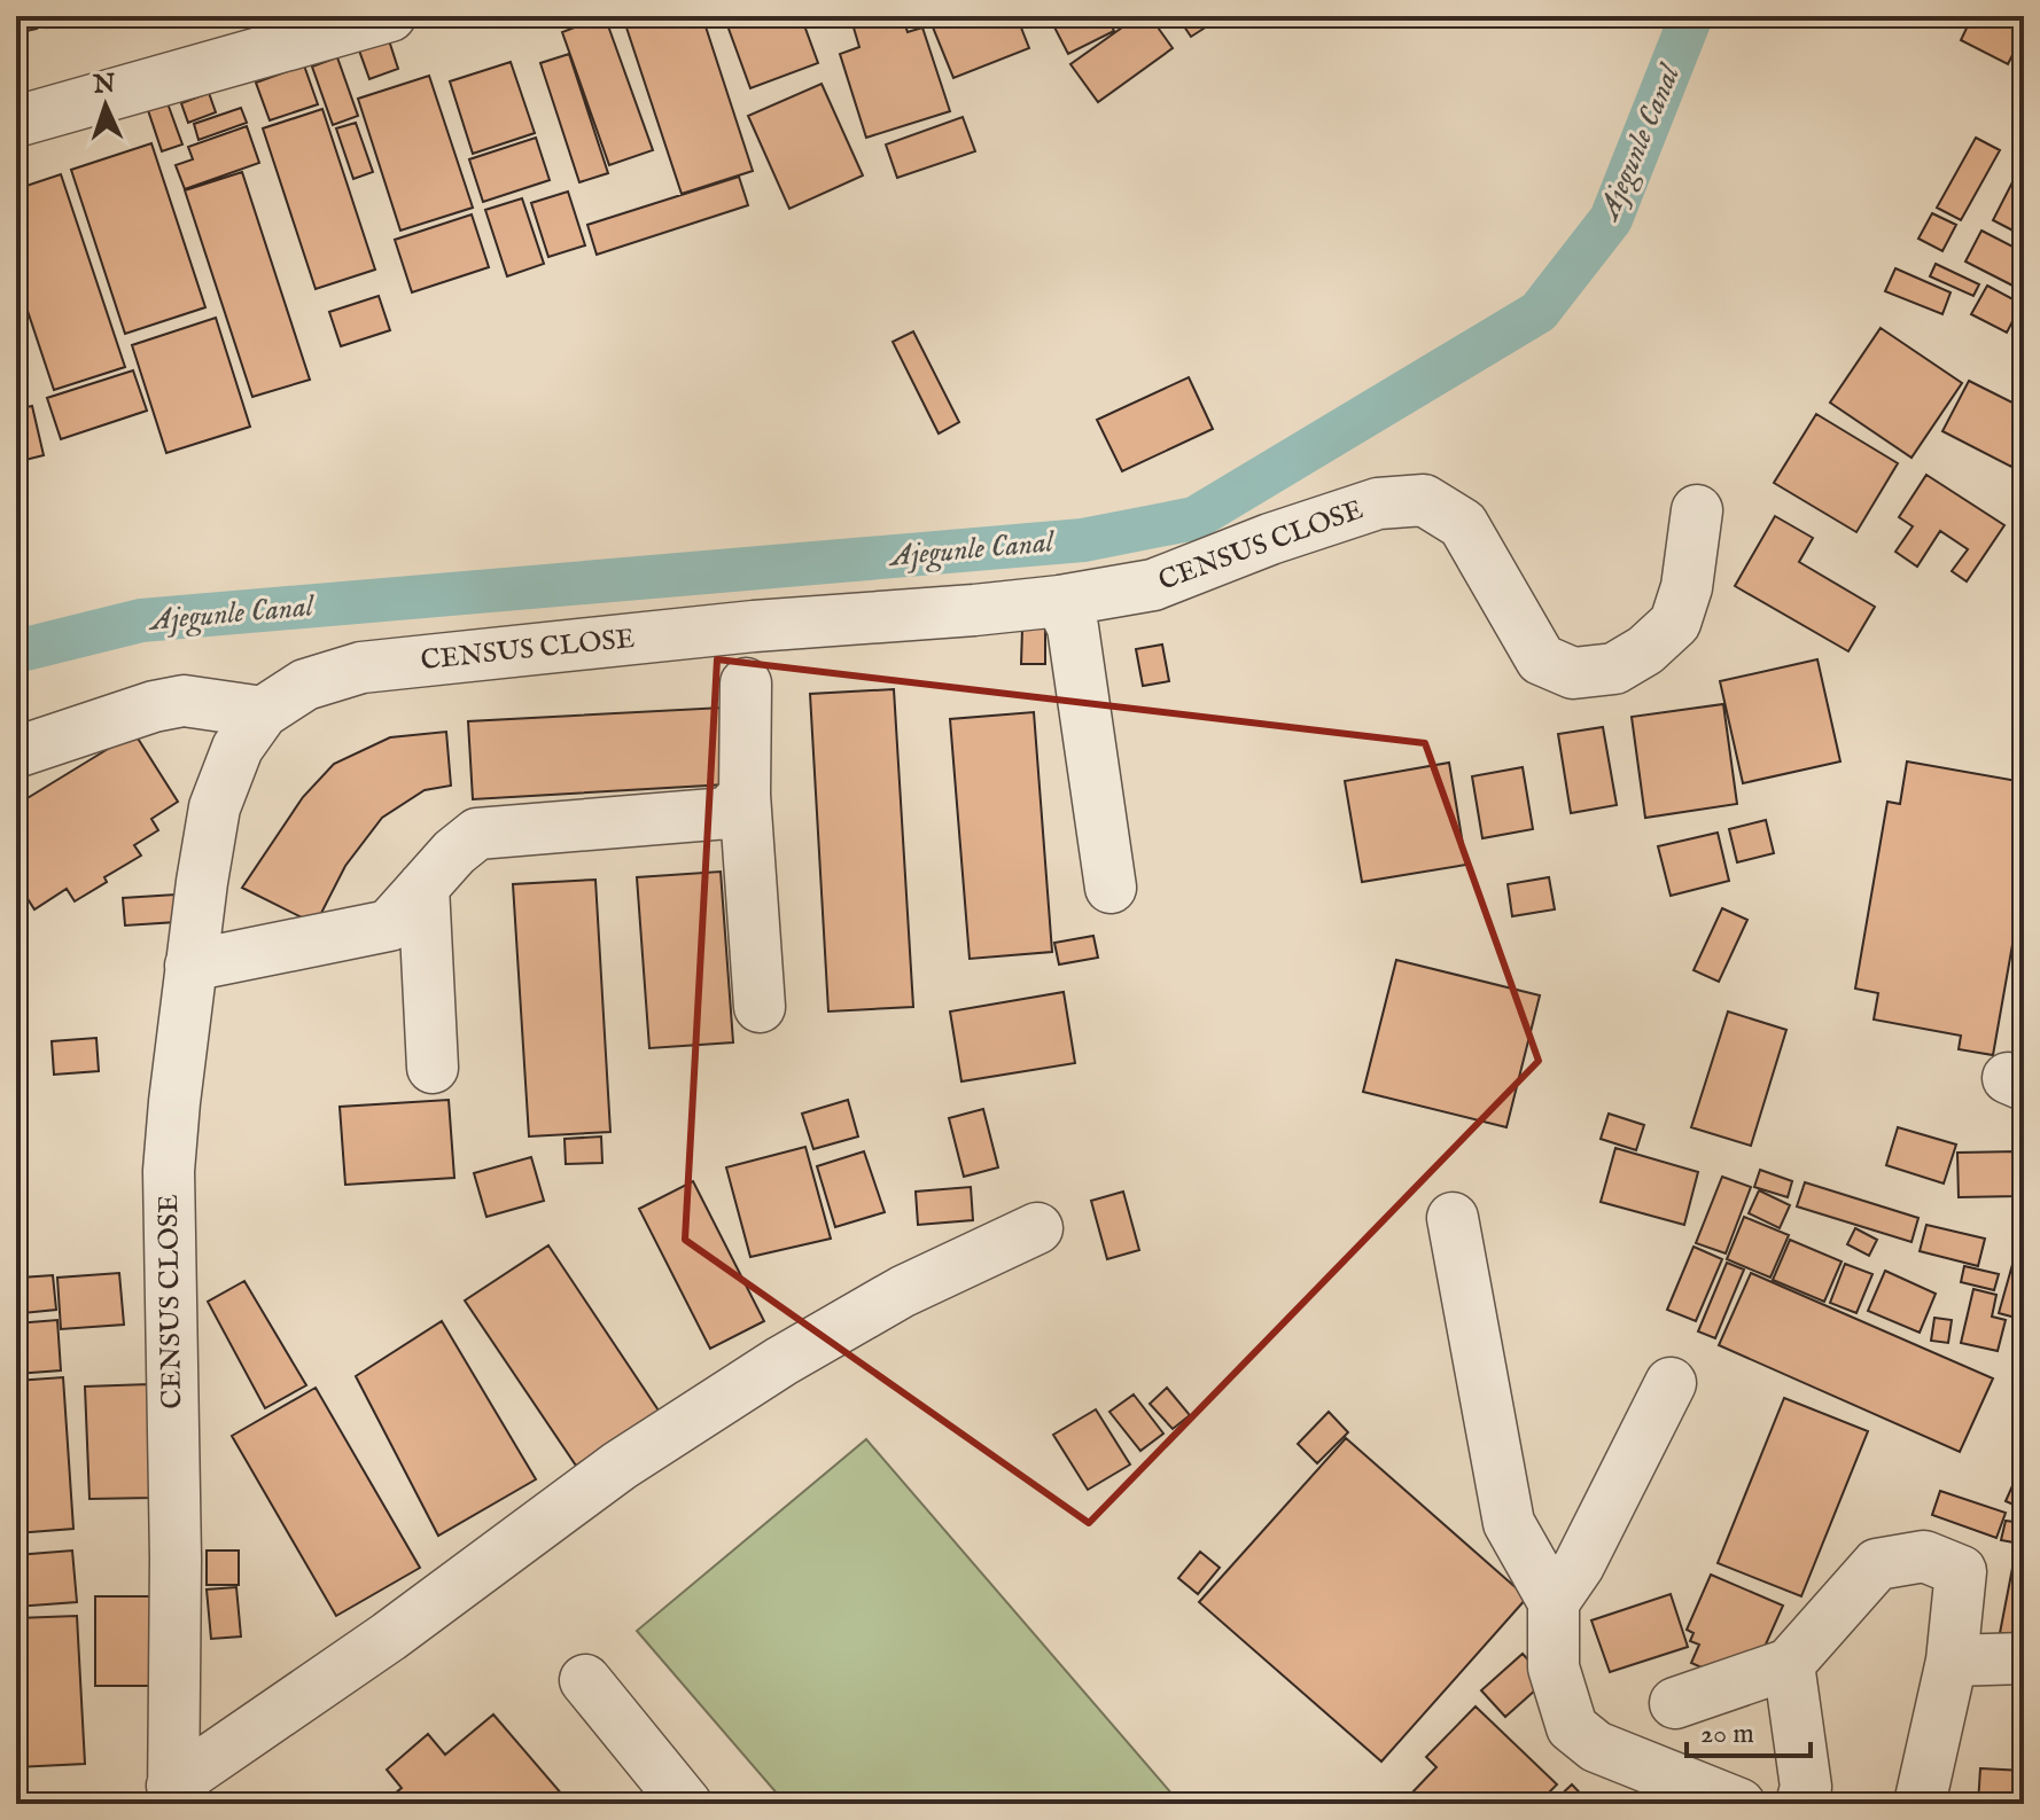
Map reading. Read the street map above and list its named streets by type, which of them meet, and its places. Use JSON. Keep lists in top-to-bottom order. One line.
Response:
{"streets":{"street":["CENSUS CLOSE"]},"water":["Ajegunle Canal"],"scale_bar":"20 m","north":"top"}
